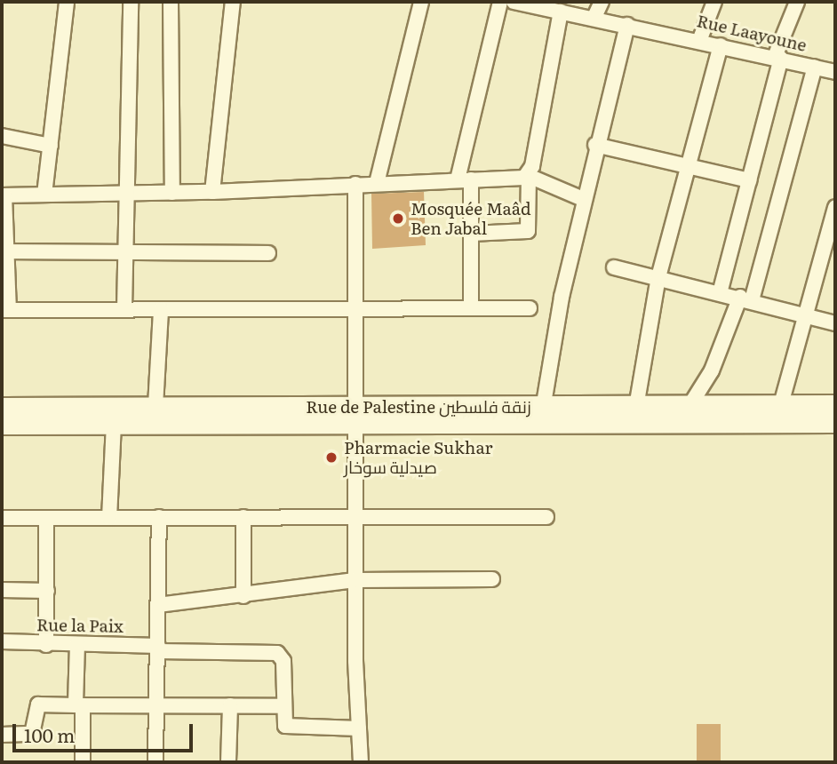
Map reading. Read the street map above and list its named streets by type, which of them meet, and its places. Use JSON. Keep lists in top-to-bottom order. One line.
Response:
{"streets":{"main road":["Rue de Palestine زنقة فلسطين"],"street":["Rue Laayoune","Rue la Paix"]},"places":["Mosquée Maâd Ben Jabal","Pharmacie Sukhar صيدلية سوخار"],"scale_bar":"100 m"}
